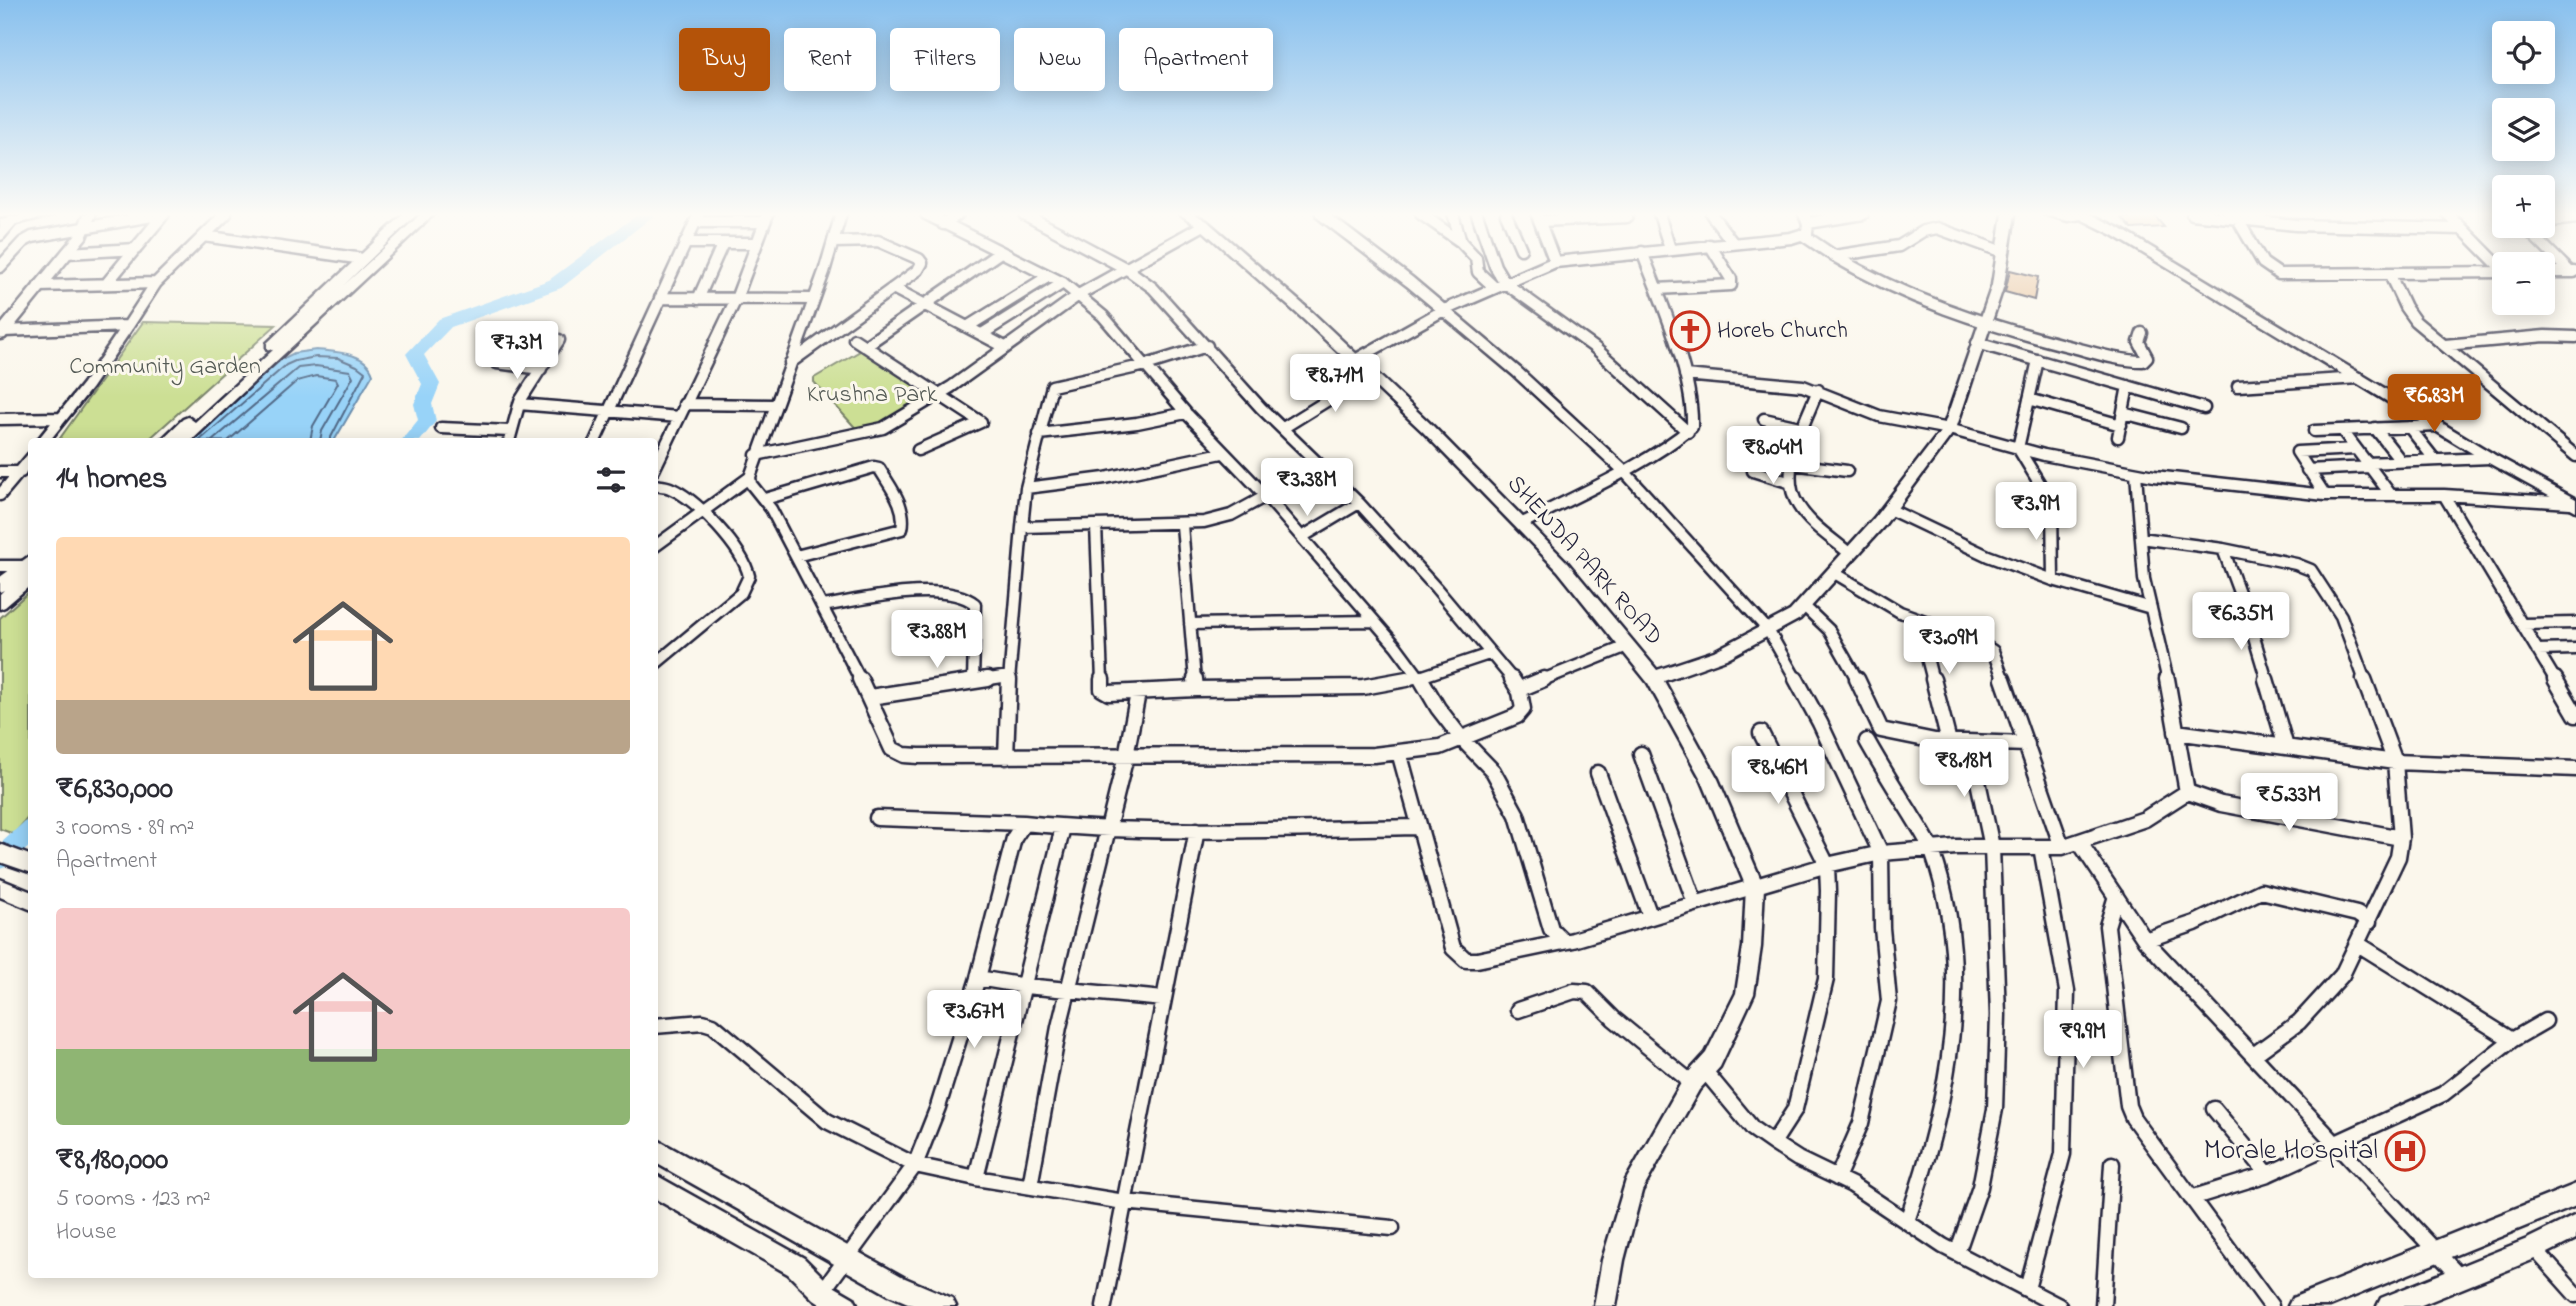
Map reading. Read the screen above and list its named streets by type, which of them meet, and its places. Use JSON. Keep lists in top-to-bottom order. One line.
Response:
{"streets":{"main road":["SHENDA PARK ROAD"]},"parks":["Community Garden","Krushna Park"],"places":{"church":["Horeb Church"],"hospital":["Morale Hospital"]},"page":{"map_buttons":["+","−"],"chip":["Buy","Rent","Filters","New","Apartment"],"price":["₹7.3M","₹8.71M","₹6.83M","₹8.04M","₹3.38M","₹3.9M","₹6.35M","₹3.88M","₹3.09M","₹8.18M","₹8.46M","₹5.33M","₹3.67M","₹9.9M"],"heading":"14 homes","list":[{"name":"₹6,830,000","note":"3 rooms · 89 m² · Apartment"},{"name":"₹8,180,000","note":"5 rooms · 123 m² · House"}]}}
